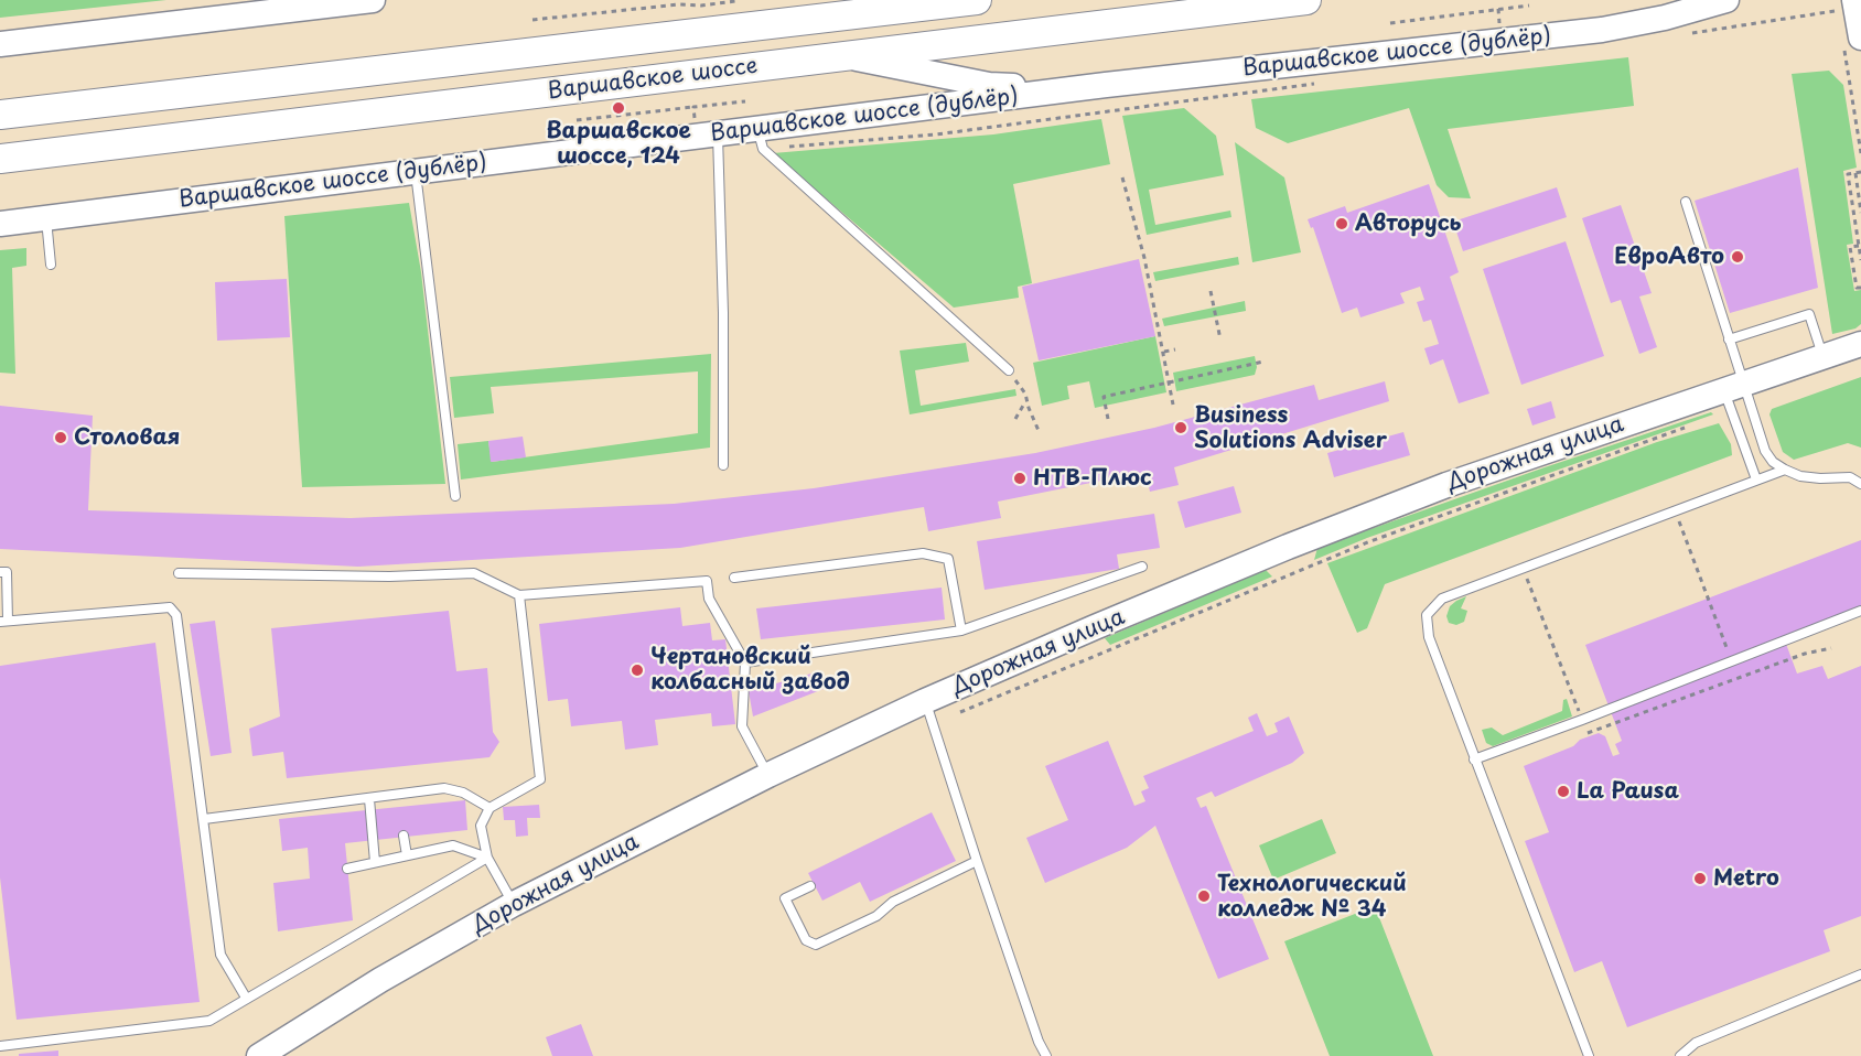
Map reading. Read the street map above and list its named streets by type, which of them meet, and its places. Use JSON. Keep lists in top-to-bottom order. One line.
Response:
{"streets":{"main road":["Варшавское шоссе (дублёр)","Варшавское шоссе","Дорожная улица"]},"places":["Варшавское шоссе, 124","Авторусь","ЕвроАвто","Business Solutions Adviser","Столовая","НТВ-Плюс","Чертановский колбасный завод","La Pausa","Metro","Технологический колледж № 34"]}
